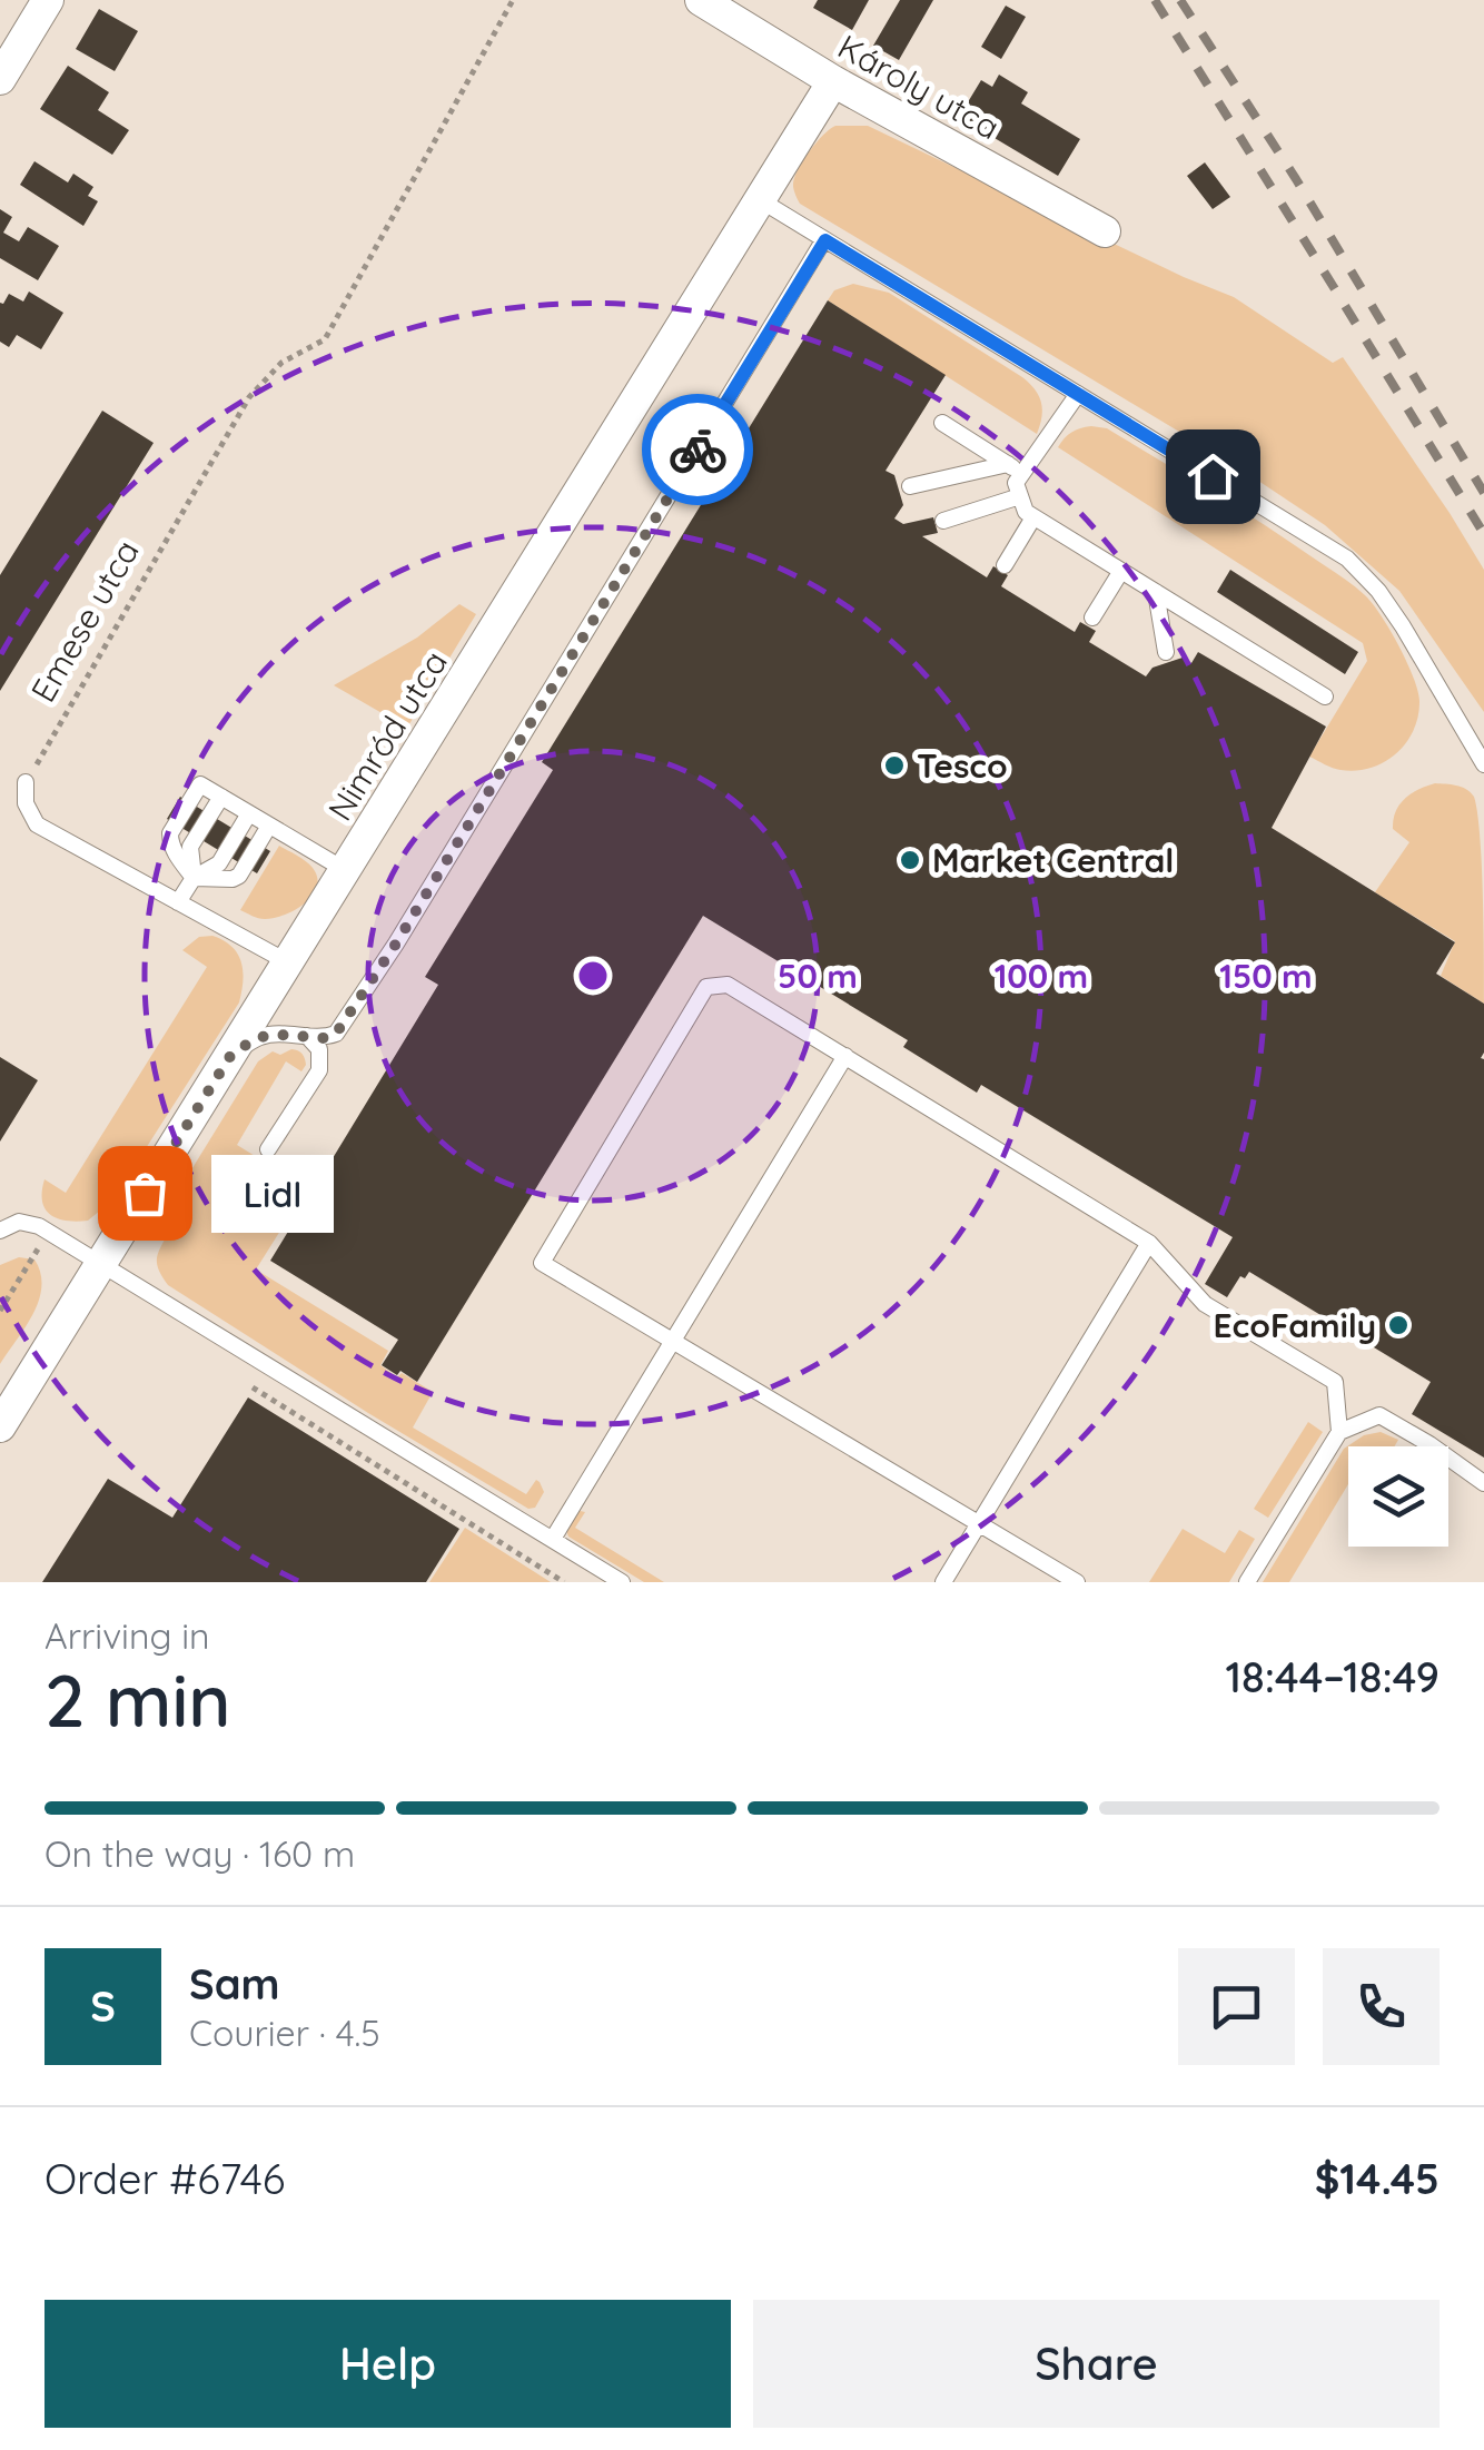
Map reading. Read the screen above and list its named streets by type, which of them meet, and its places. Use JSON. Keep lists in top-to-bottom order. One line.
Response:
{"streets":{"street":["Károly utca","Nimród utca"],"path":["Emese utca"]},"crossings":[["Károly utca","Nimród utca"]],"places":["Tesco","Market Central","Lidl","EcoFamily"],"page":{"bubble":"Lidl","heading":["2 min","Arriving in","18:44–18:49"],"panel":["Sam","Courier · 4.5","Order #6746","$14.45"],"bar":"On the way · 160 m","round":"S","buttons":["Help","Share"]},"rings":["50 m","100 m","150 m"]}
